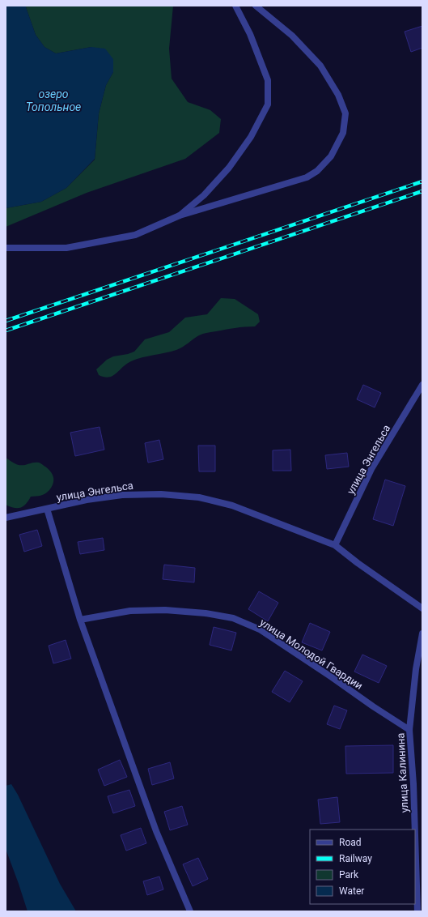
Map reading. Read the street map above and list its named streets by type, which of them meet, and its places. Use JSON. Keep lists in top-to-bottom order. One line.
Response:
{"streets":{"street":["улица Энгельса","улица Молодой Гвардии","улица Калинина"]},"crossings":[["улица Молодой Гвардии","улица Калинина"]],"water":["озеро Топольное"],"legend":["Road","Railway","Park","Water"]}
